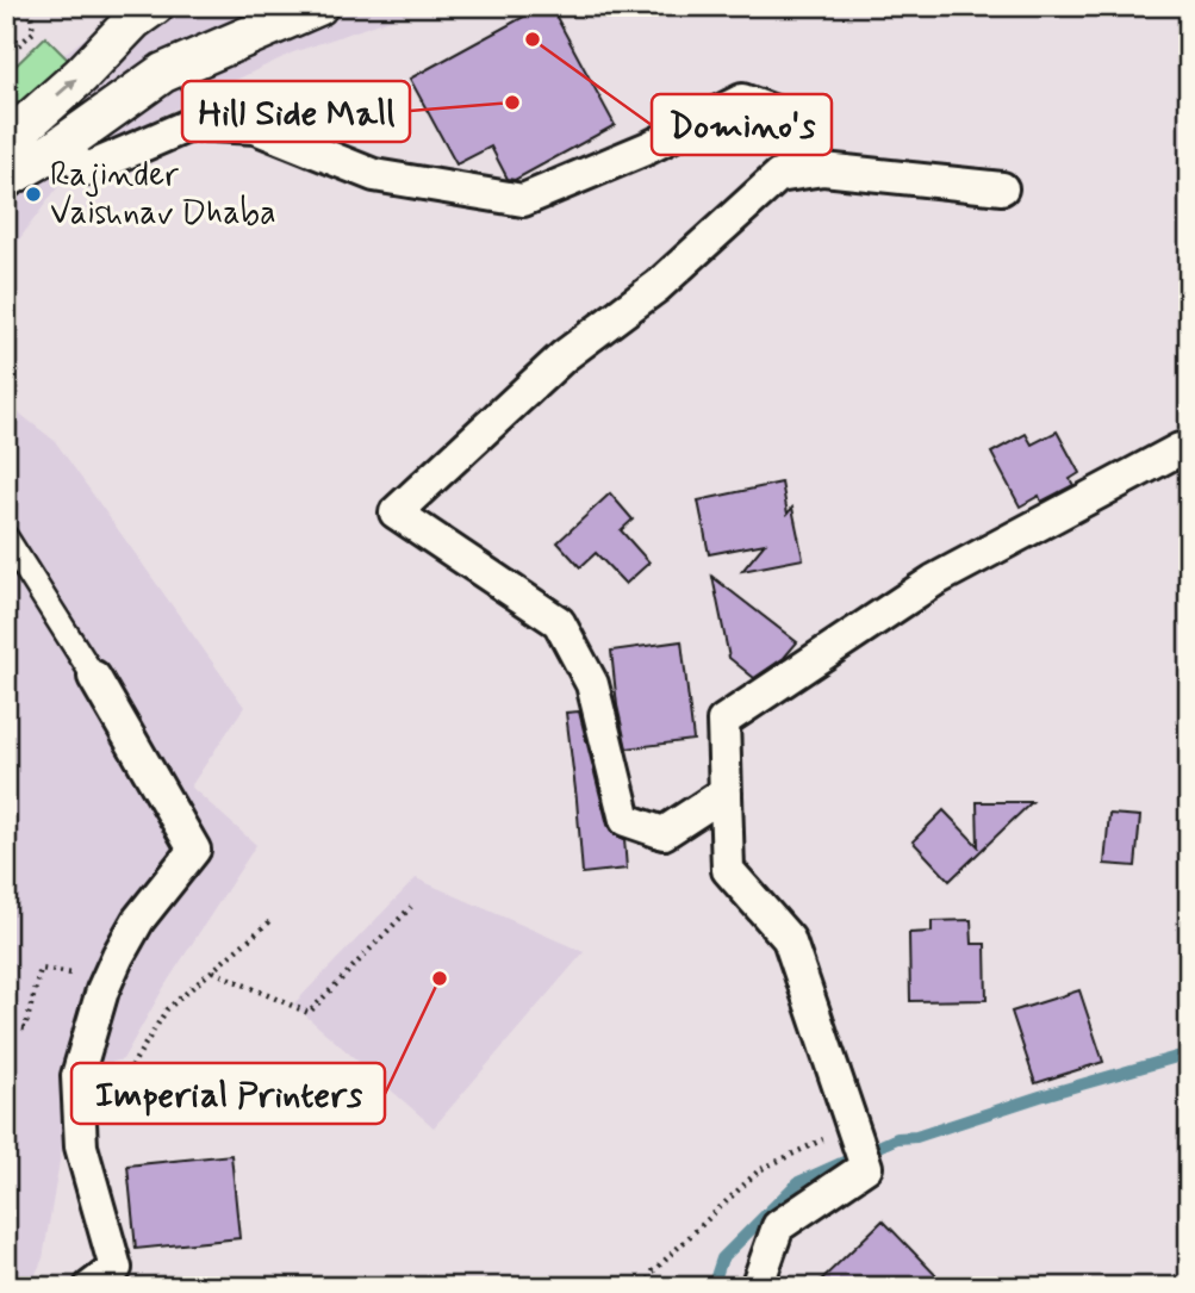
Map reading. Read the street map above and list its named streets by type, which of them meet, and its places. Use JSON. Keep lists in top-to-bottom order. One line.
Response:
{"places":["Domino's","Hill Side Mall","Rajinder Vaishnav Dhaba","Imperial Printers"]}
